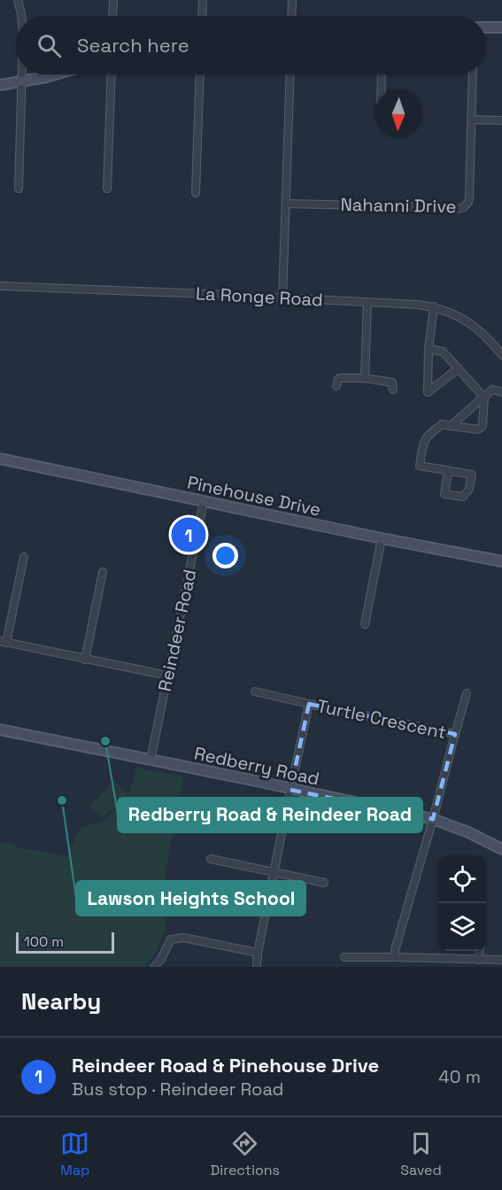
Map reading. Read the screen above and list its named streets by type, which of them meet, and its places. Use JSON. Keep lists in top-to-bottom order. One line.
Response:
{"streets":{"street":["Nahanni Drive","La Ronge Road","Pinehouse Drive","Reindeer Road","Turtle Crescent","Redberry Road"]},"crossings":[["Pinehouse Drive","Reindeer Road"],["Reindeer Road","Redberry Road"],["Turtle Crescent","Redberry Road"]],"places":["Redberry Road & Reindeer Road","Lawson Heights School"],"scale_bar":"100 m","north":"bottom","page":{"search":"Search here","pins":"1","scale":"100 m","heading":"Nearby","list":[{"mark":"1","name":"Reindeer Road & Pinehouse Drive","note":"Bus stop · Reindeer Road","value":"40 m"}],"nav":["Map","Directions","Saved"]}}
